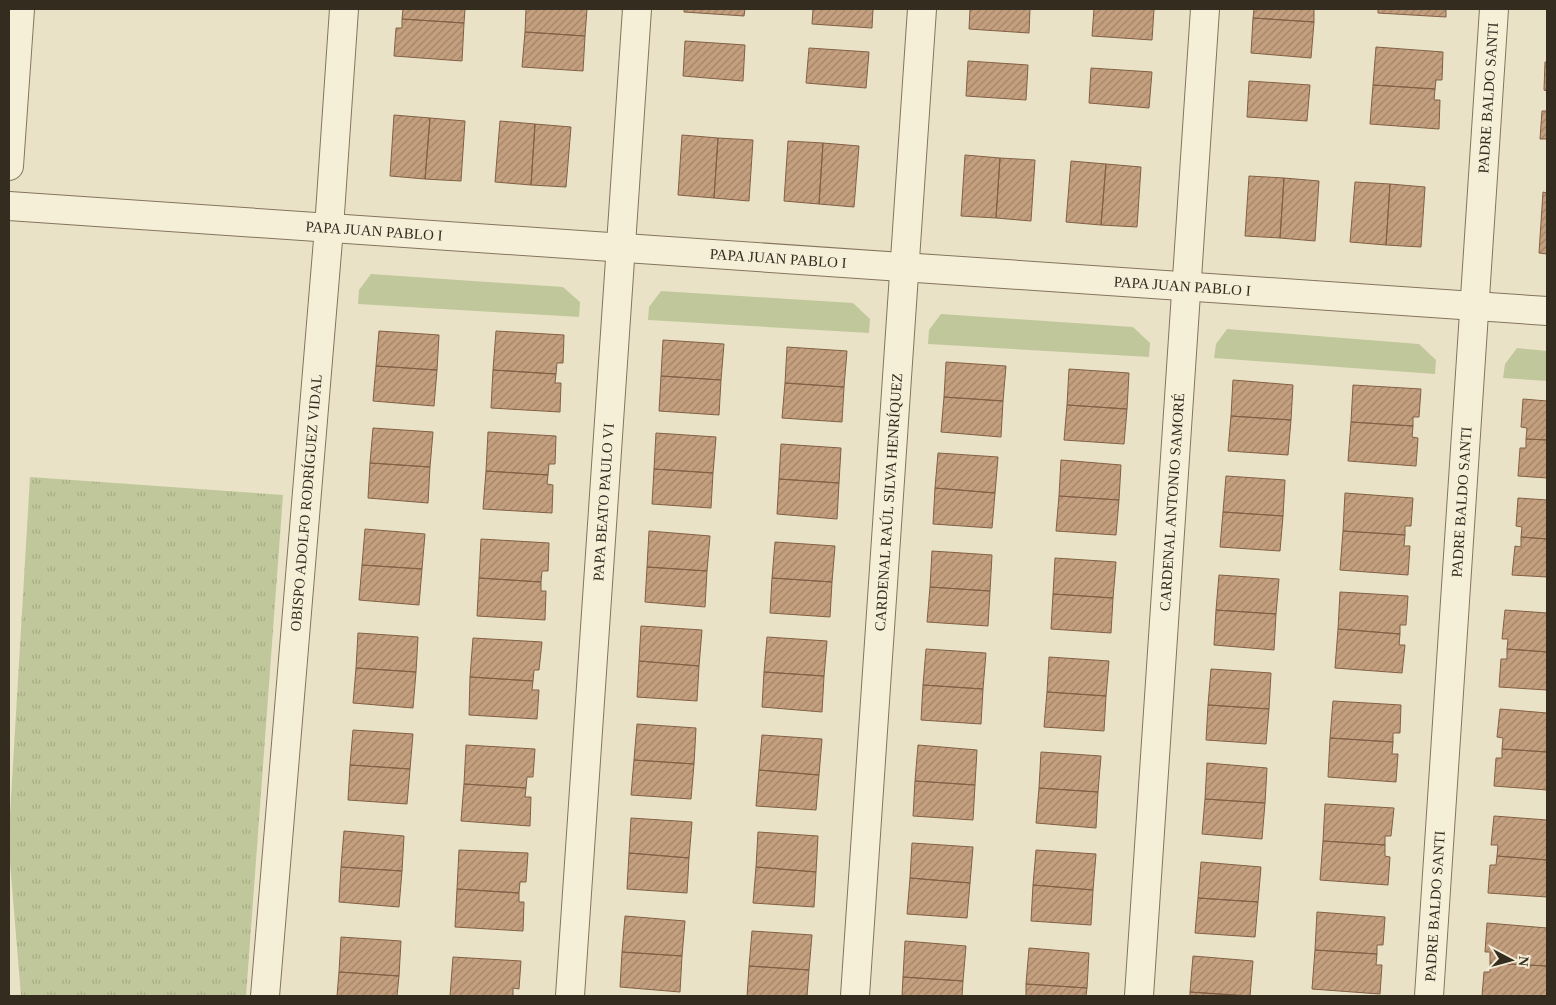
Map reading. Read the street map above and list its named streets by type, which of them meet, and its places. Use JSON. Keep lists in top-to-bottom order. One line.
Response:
{"streets":{"street":["PADRE BALDO SANTI","PAPA JUAN PABLO I","PAPA BEATO PAULO VI","CARDENAL RAÚL SILVA HENRÍQUEZ","CARDENAL ANTONIO SAMORÉ","OBISPO ADOLFO RODRÍGUEZ VIDAL"]},"crossings":[["PADRE BALDO SANTI","PAPA JUAN PABLO I"],["PAPA JUAN PABLO I","PAPA BEATO PAULO VI"],["PAPA JUAN PABLO I","CARDENAL RAÚL SILVA HENRÍQUEZ"],["PAPA JUAN PABLO I","CARDENAL ANTONIO SAMORÉ"],["PAPA JUAN PABLO I","OBISPO ADOLFO RODRÍGUEZ VIDAL"]],"north":"right"}
